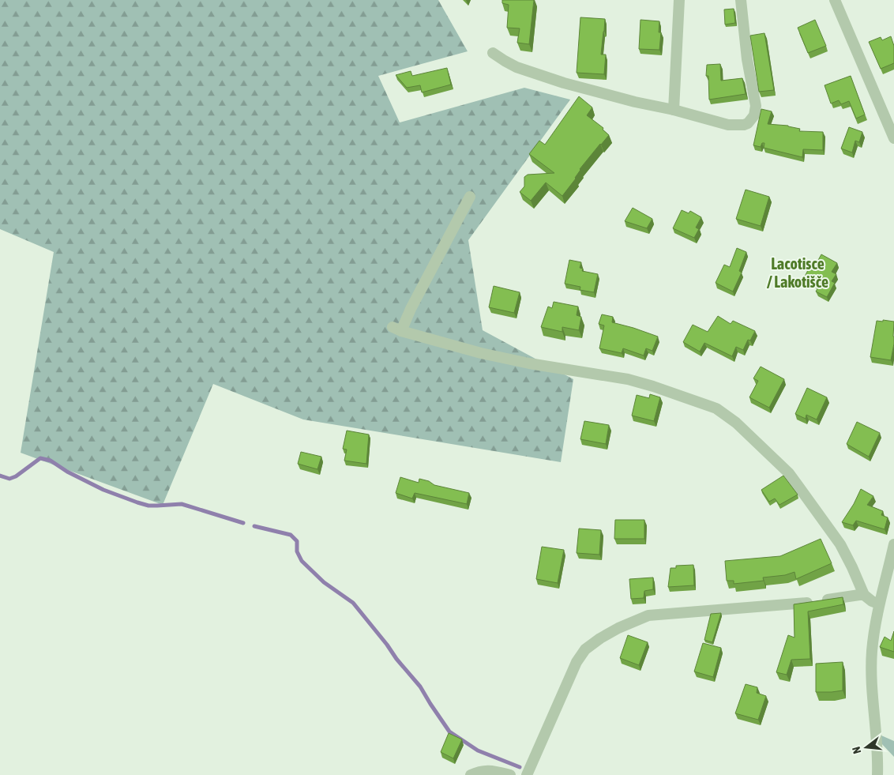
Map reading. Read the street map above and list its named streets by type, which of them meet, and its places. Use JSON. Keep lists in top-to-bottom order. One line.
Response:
{"districts":["Lacotisce / Lakotišče"],"north":"left"}
